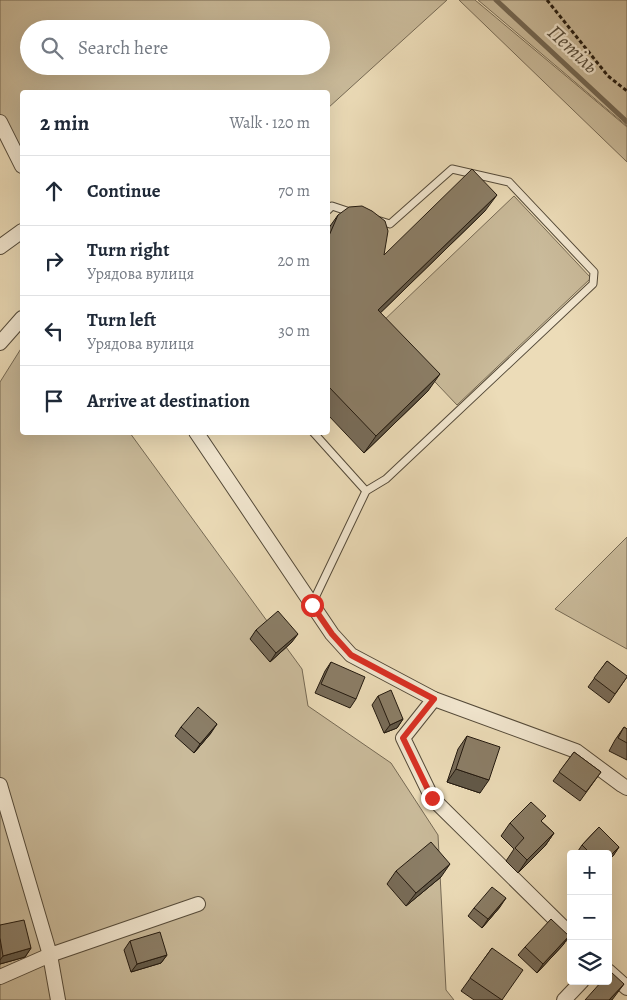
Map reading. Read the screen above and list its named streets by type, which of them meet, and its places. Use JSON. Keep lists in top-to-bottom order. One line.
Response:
{"water":["Петіль"],"page":{"search":"Search here","heading":["2 min","Walk · 120 m"],"list":[["Continue","70 m"],["Turn right","Урядова вулиця","20 m"],["Turn left","Урядова вулиця","30 m"],"Arrive at destination"],"map_buttons":["+","−"]}}
